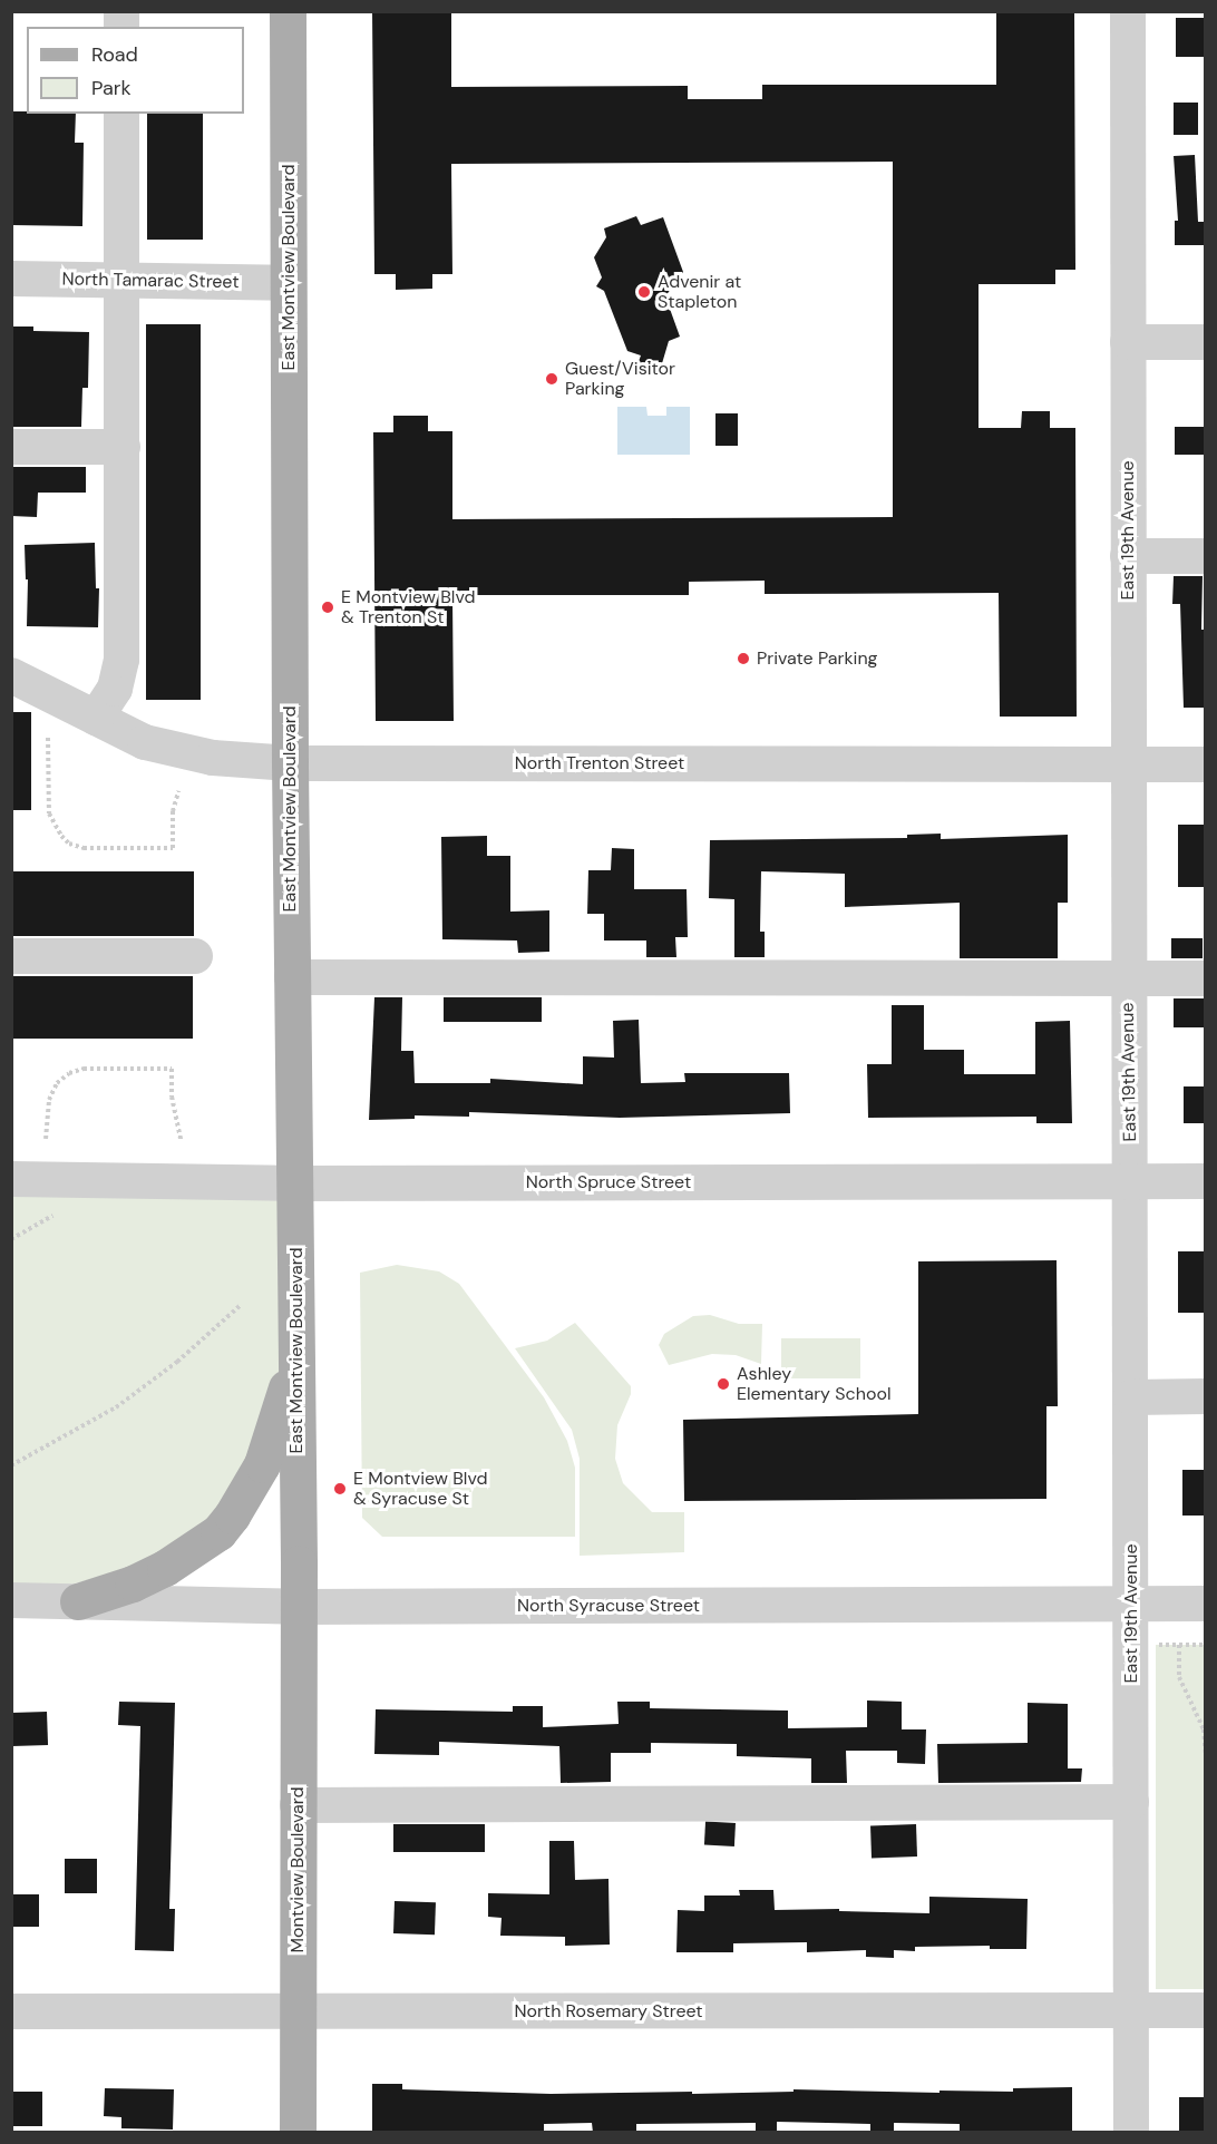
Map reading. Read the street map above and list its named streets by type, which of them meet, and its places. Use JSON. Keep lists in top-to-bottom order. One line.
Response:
{"streets":{"main road":["East Montview Boulevard","Montview Boulevard"],"street":["North Tamarac Street","East 19th Avenue","North Trenton Street","North Spruce Street","North Syracuse Street","North Rosemary Street"]},"crossings":[["East Montview Boulevard","North Tamarac Street"],["East Montview Boulevard","North Trenton Street"],["East Montview Boulevard","North Spruce Street"],["East Montview Boulevard","North Syracuse Street"],["East Montview Boulevard","Montview Boulevard"],["East 19th Avenue","North Trenton Street"],["East 19th Avenue","North Spruce Street"],["East 19th Avenue","North Syracuse Street"],["East 19th Avenue","North Rosemary Street"],["North Syracuse Street","Montview Boulevard"],["Montview Boulevard","North Rosemary Street"]],"places":["Advenir at Stapleton","Guest/Visitor Parking","E Montview Blvd & Trenton St","Private Parking","Ashley Elementary School","E Montview Blvd & Syracuse St"],"legend":["Road","Park"]}
